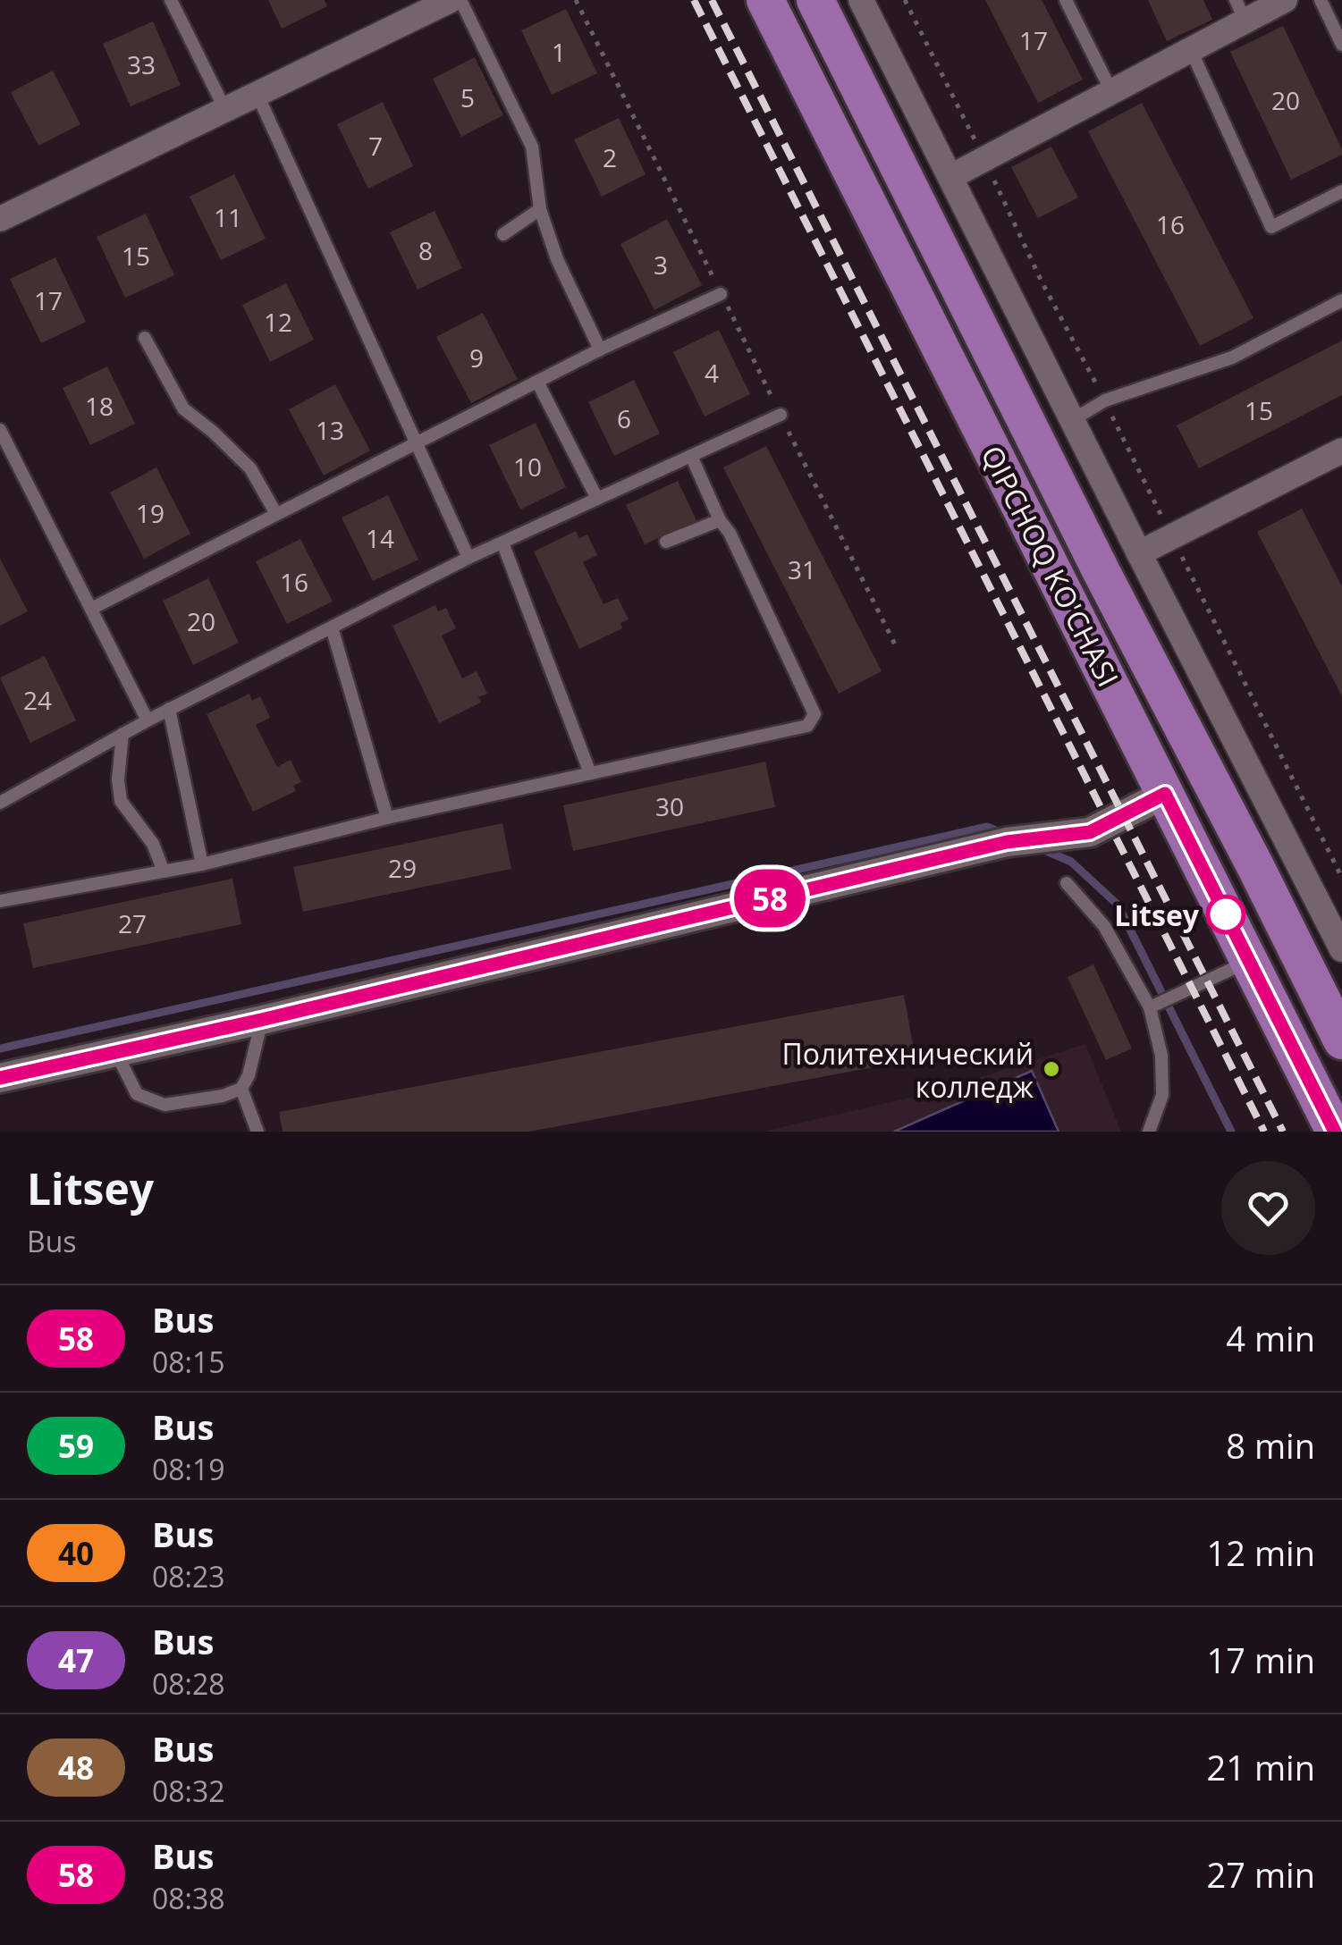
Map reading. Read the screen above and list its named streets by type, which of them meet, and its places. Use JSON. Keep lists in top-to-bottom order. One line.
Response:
{"streets":{"main road":["QIPCHOQ KO'CHASI"]},"places":["Litsey","Политехнический колледж"],"lines":["bus line 58"],"house_numbers":["17","1","33","5","20","7","2","11","16","8","15","3","17","12","9","4","18","15","6","13","10","19","14","31","16","20","24","30","29","27"],"page":{"on_map":"58","heading":["Litsey","Bus"],"list":[{"mark":"58","name":"Bus","note":"08:15","value":"4 min"},{"mark":"59","name":"Bus","note":"08:19","value":"8 min"},{"mark":"40","name":"Bus","note":"08:23","value":"12 min"},{"mark":"47","name":"Bus","note":"08:28","value":"17 min"},{"mark":"48","name":"Bus","note":"08:32","value":"21 min"},{"mark":"58","name":"Bus","note":"08:38","value":"27 min"}]}}
